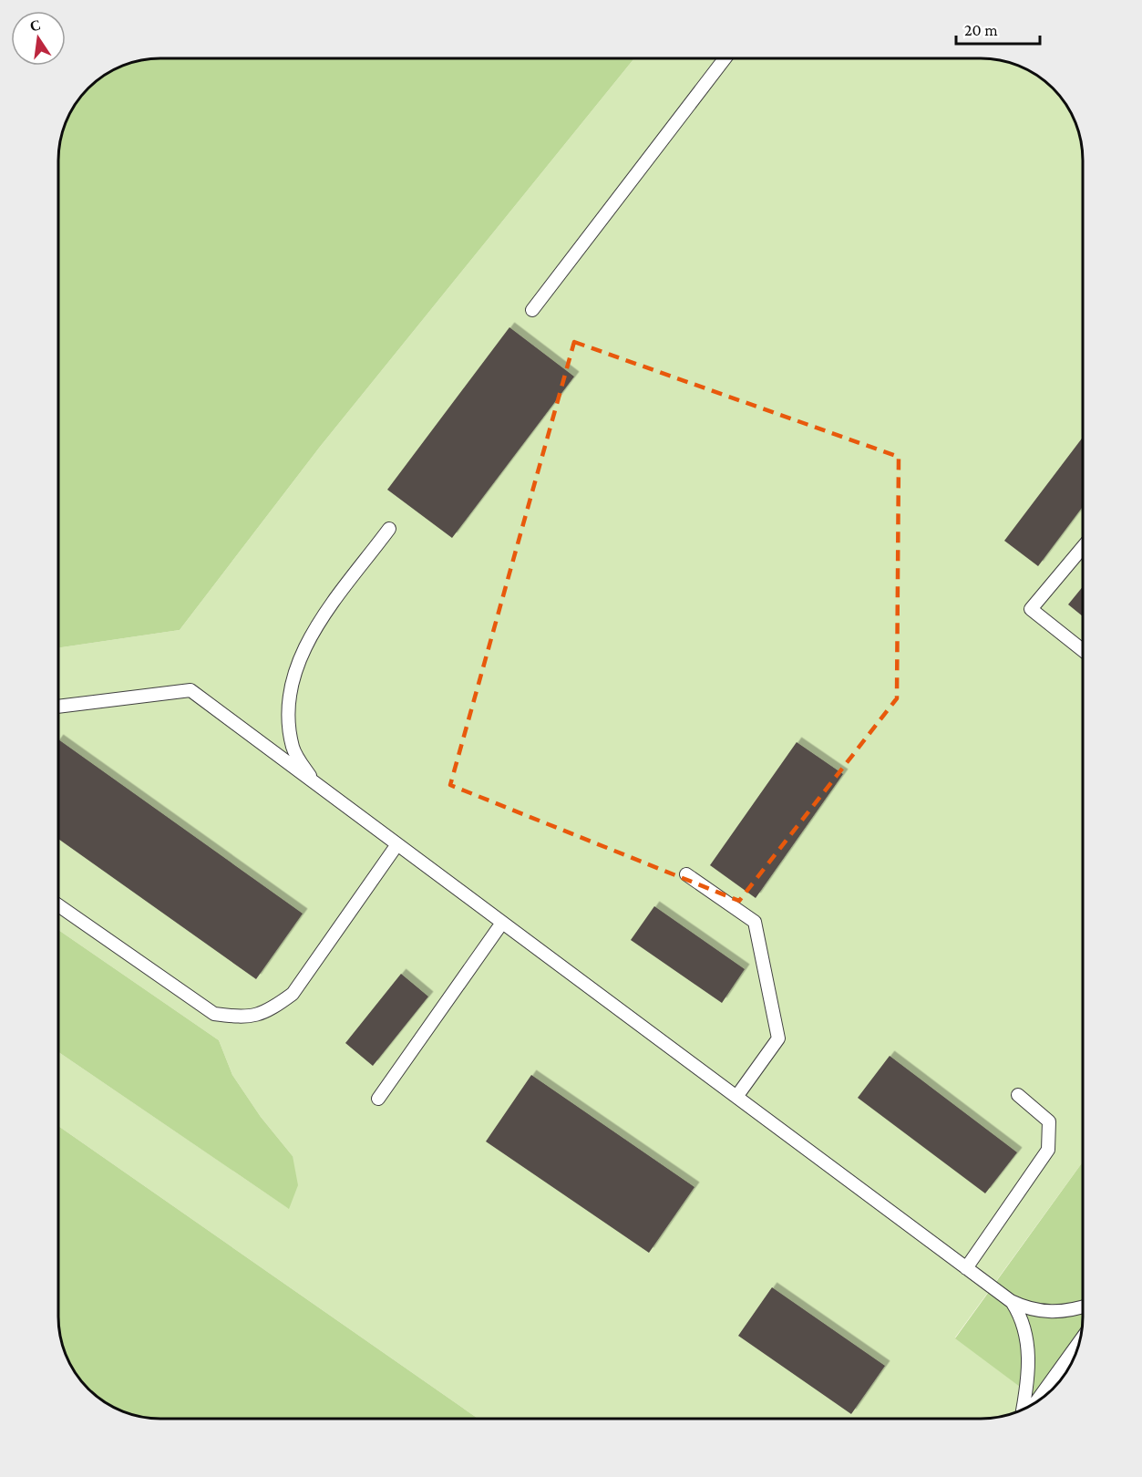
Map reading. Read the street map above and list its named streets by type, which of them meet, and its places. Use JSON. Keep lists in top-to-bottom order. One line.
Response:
{"scale_bar":"20 m","north":"top"}
